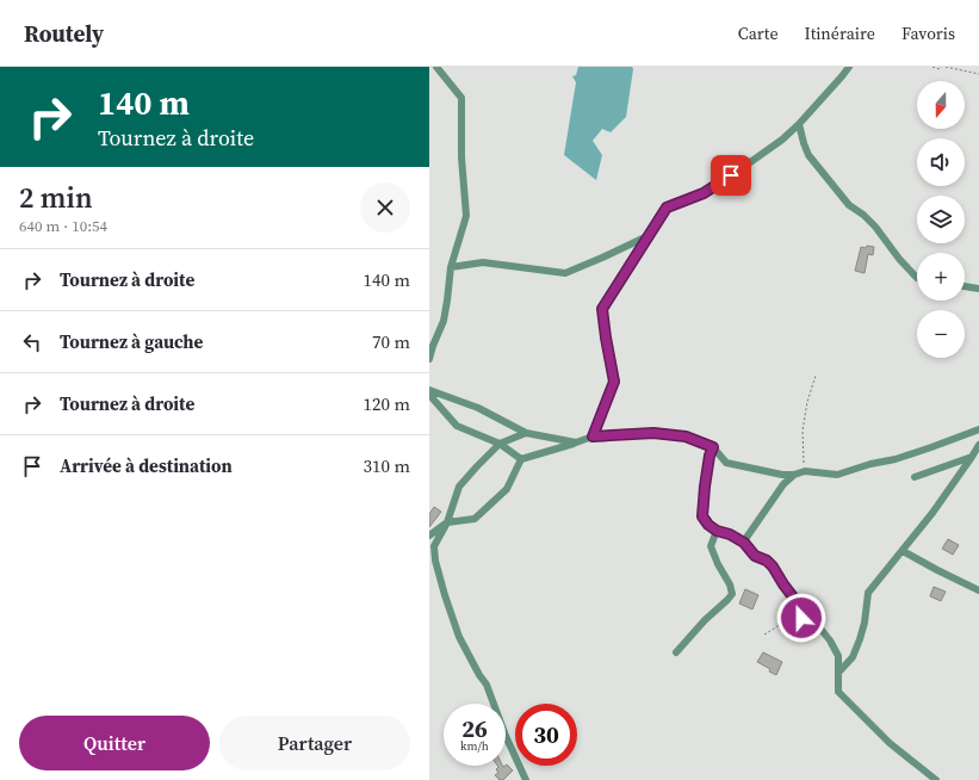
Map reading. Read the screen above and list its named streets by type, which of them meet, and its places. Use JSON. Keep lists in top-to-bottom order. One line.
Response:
{"north":"bottom","page":{"header":"Routely","nav":["Carte","Itinéraire","Favoris"],"turn":["140 m","Tournez à droite"],"map_buttons":["+","−"],"heading":["2 min","640 m · 10:54"],"list":[{"name":"Tournez à droite","value":"140 m"},{"name":"Tournez à gauche","value":"70 m"},{"name":"Tournez à droite","value":"120 m"},{"name":"Arrivée à destination","value":"310 m"}],"speed":"26 km/h","limit":"30","buttons":["Quitter","Partager"]}}
